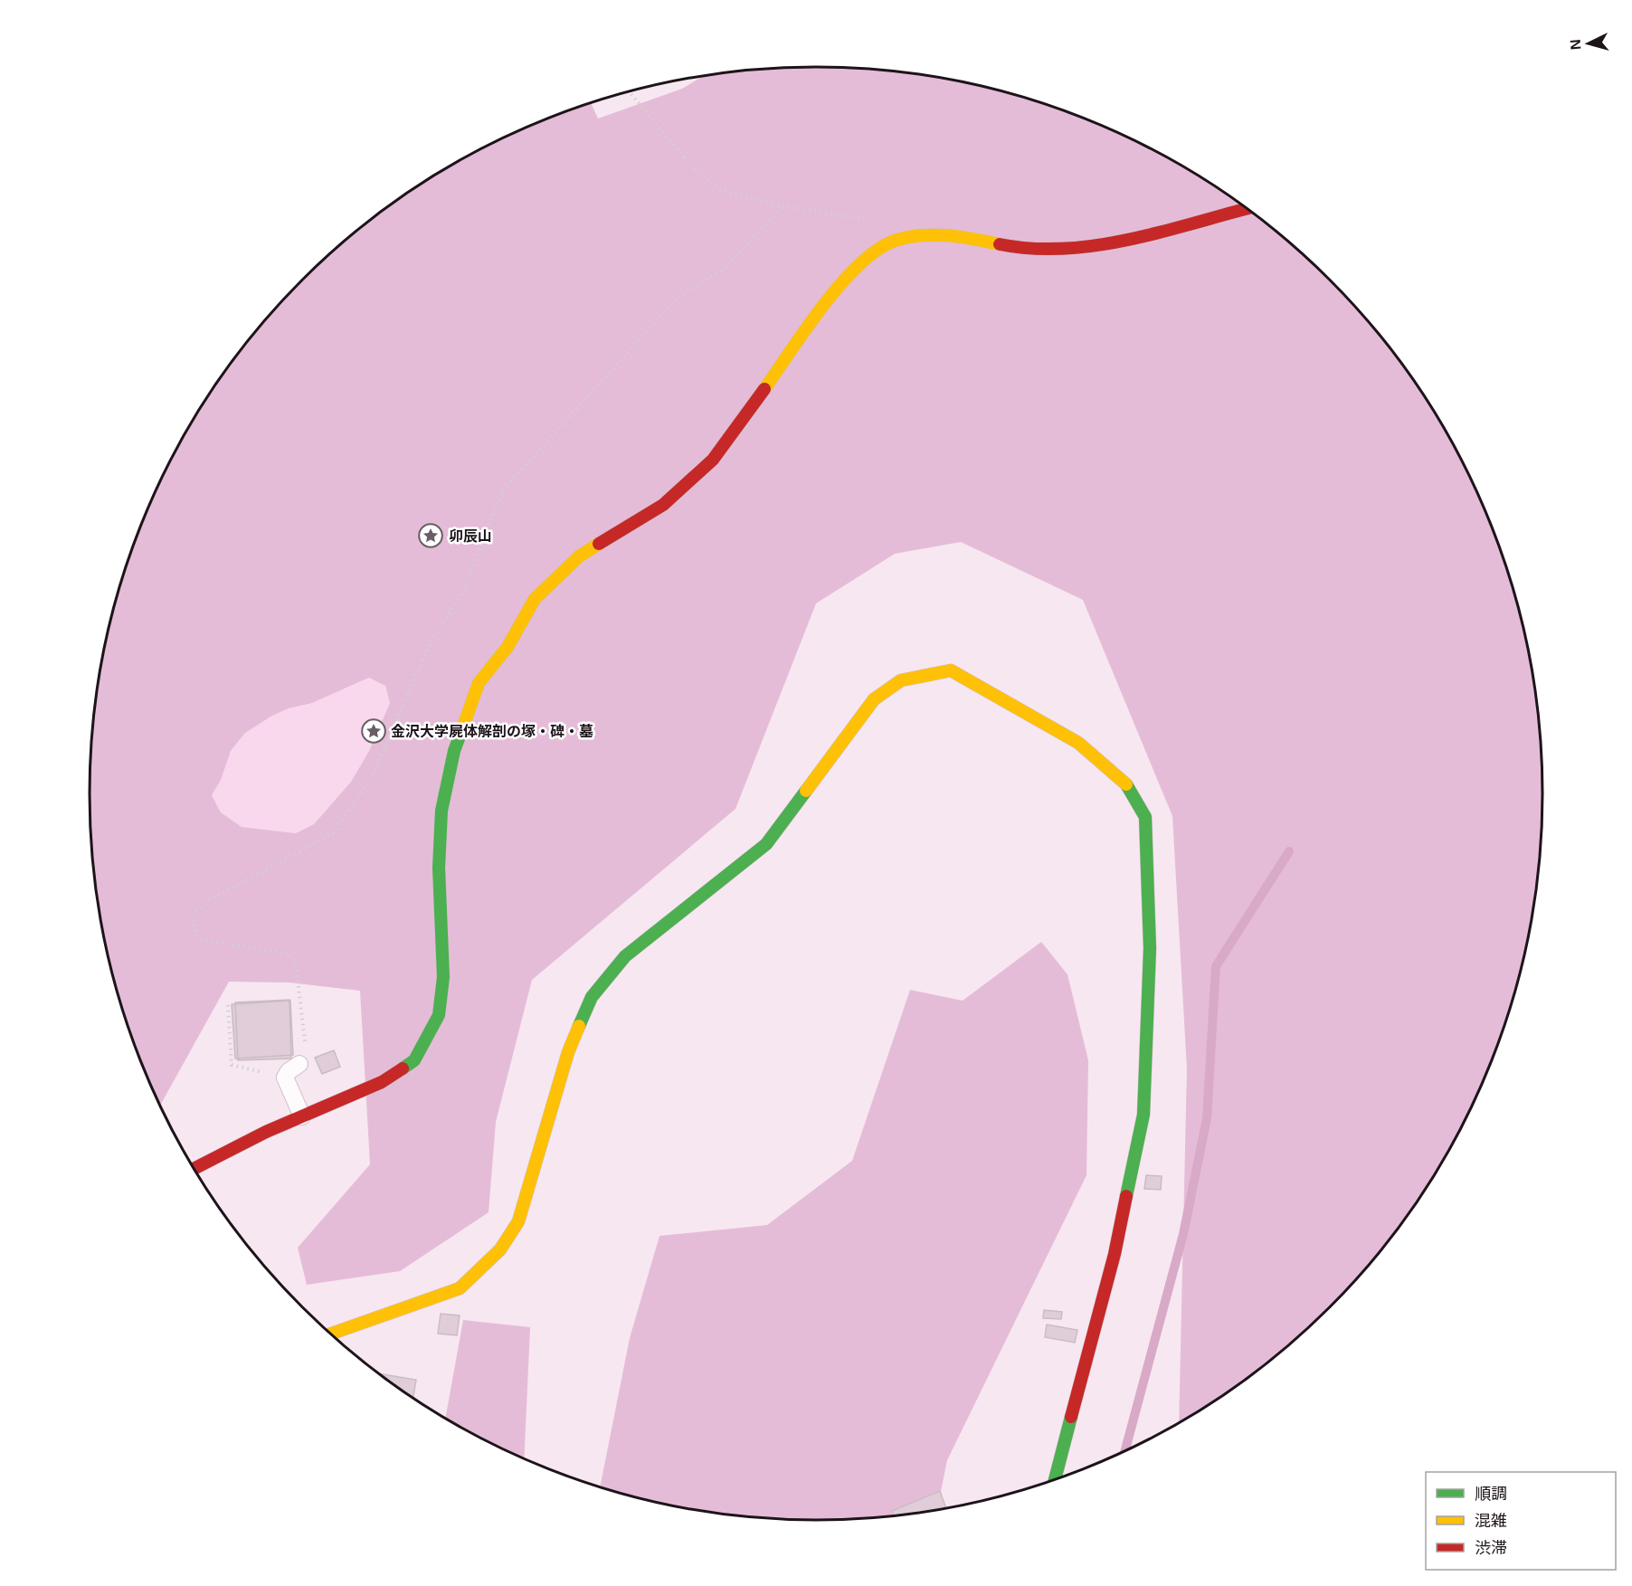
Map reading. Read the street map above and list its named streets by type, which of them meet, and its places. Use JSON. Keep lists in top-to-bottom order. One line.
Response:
{"places":{"place":["卯辰山","金沢大学屍体解剖の塚・碑・墓"]},"legend":["順調","混雑","渋滞"],"north":"left"}
